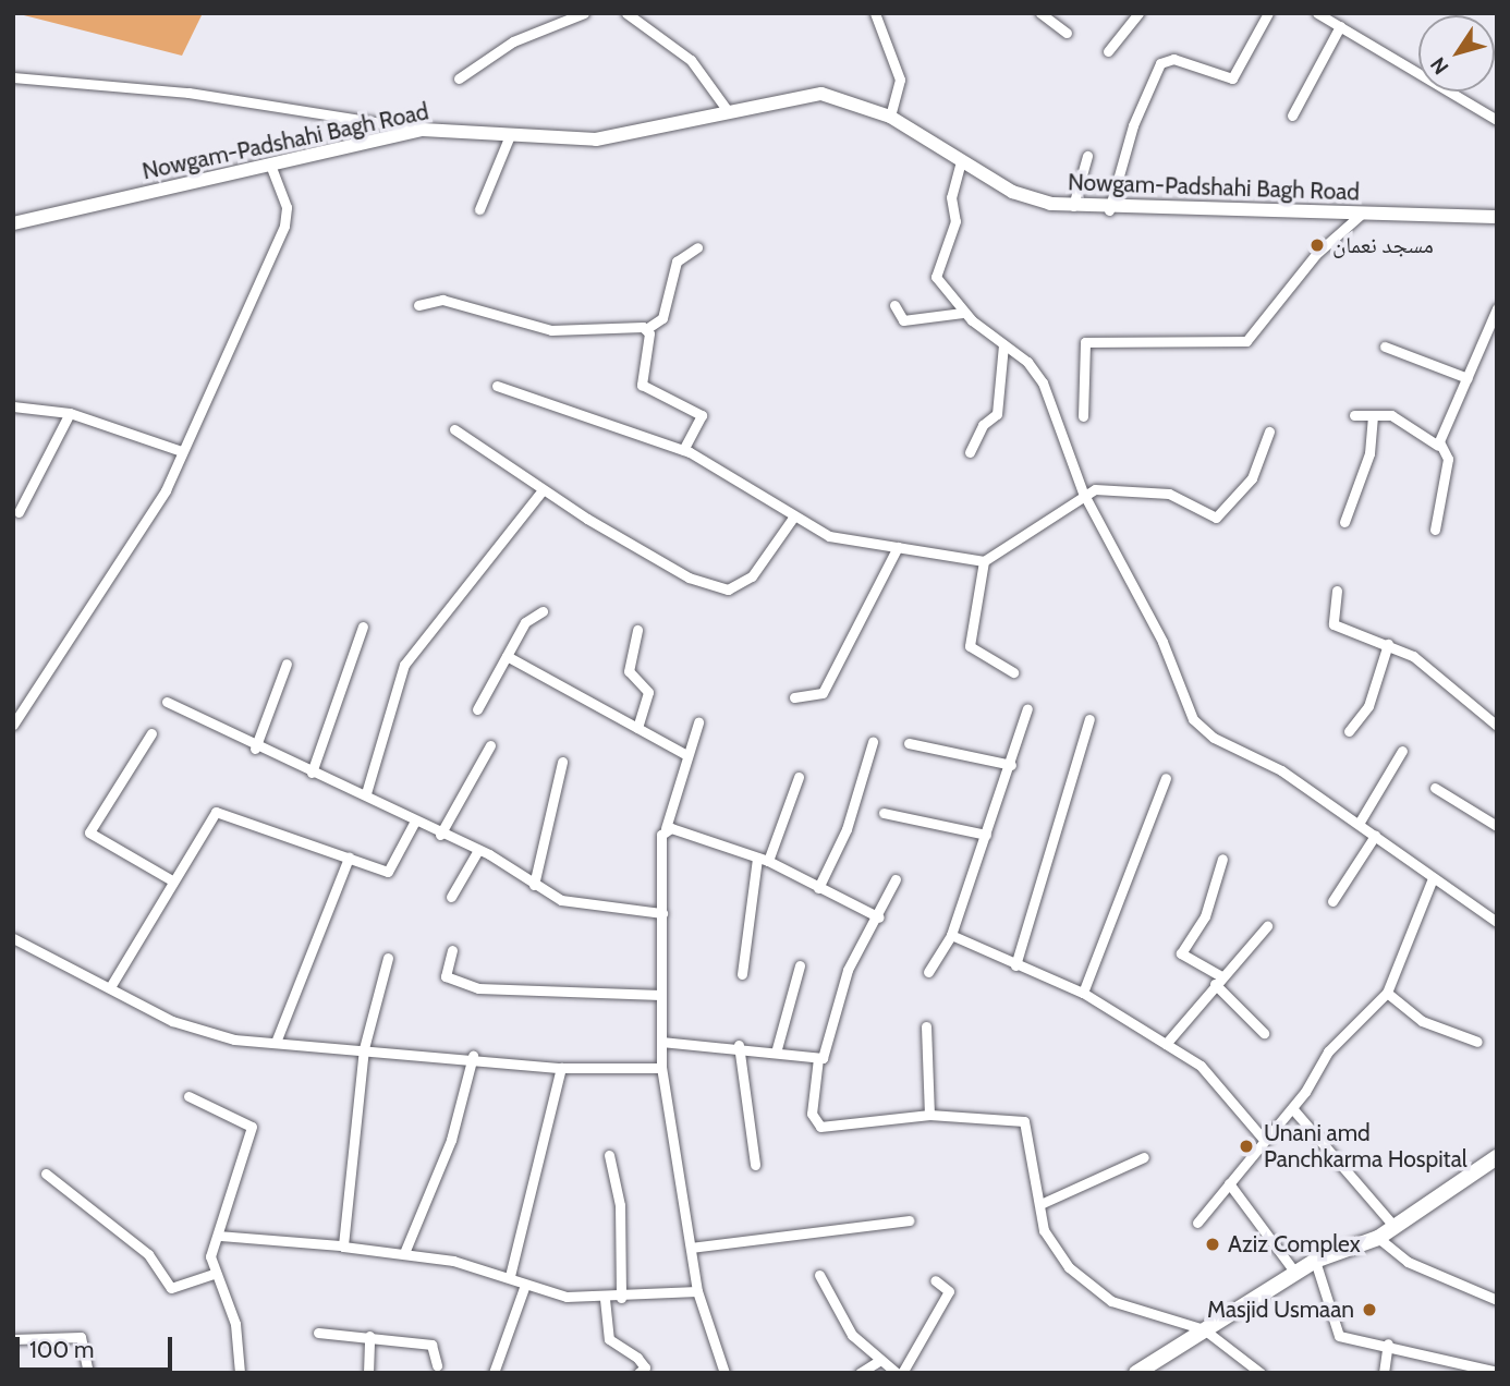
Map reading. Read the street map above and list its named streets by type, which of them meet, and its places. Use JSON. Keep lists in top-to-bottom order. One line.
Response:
{"streets":{"main road":["Nowgam-Padshahi Bagh Road"]},"places":["مسجد نعمان","Unani amd Panchkarma Hospital","Aziz Complex","Masjid Usmaan"],"scale_bar":"100 m","north":"bottom left"}
